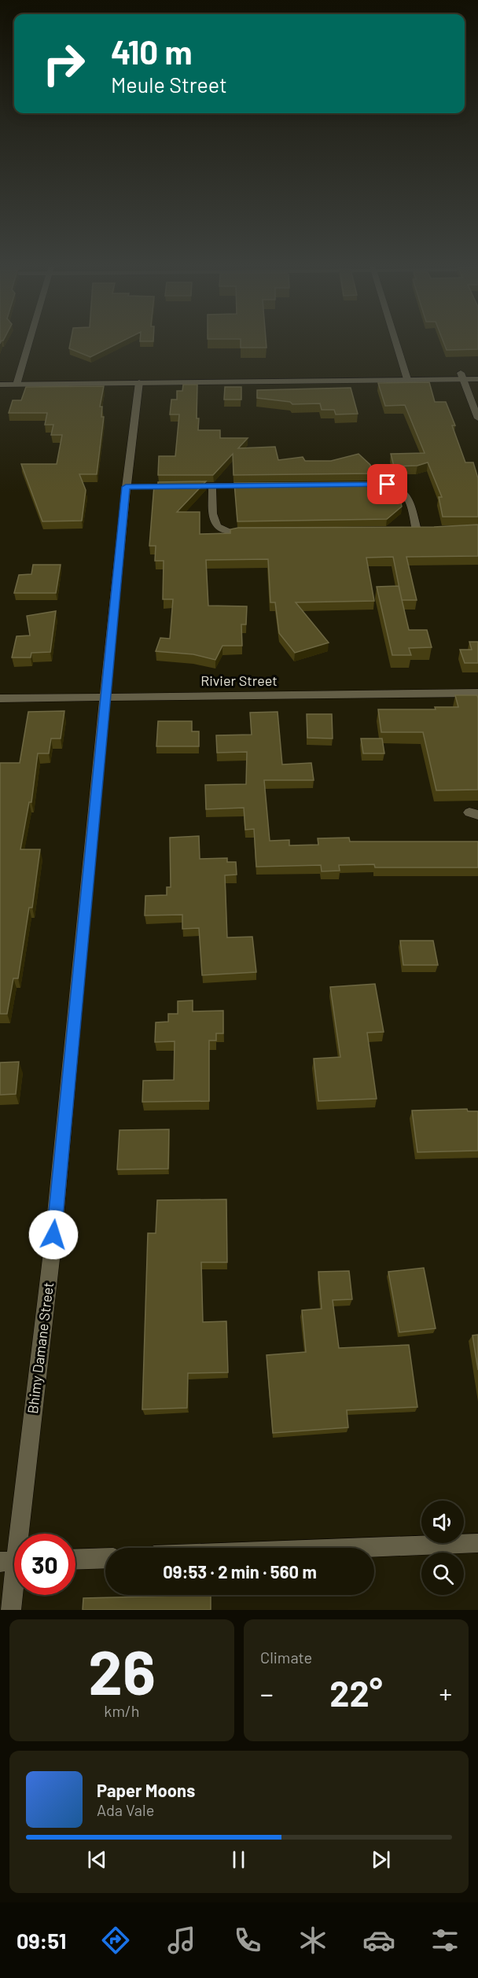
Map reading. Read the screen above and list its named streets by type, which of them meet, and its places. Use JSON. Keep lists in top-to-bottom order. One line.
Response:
{"streets":{"street":["Rivier Street","Bhimy Damane Street"]},"crossings":[["Rivier Street","Bhimy Damane Street"]],"page":{"turn":["410 m","Meule Street"],"limit":"30","trip":"09:53 · 2 min · 560 m","tile":[["26","km/h"],"Climate"],"heat":["−","22°","+"],"song":["Paper Moons","Ada Vale"],"tabs":"09:51"}}
